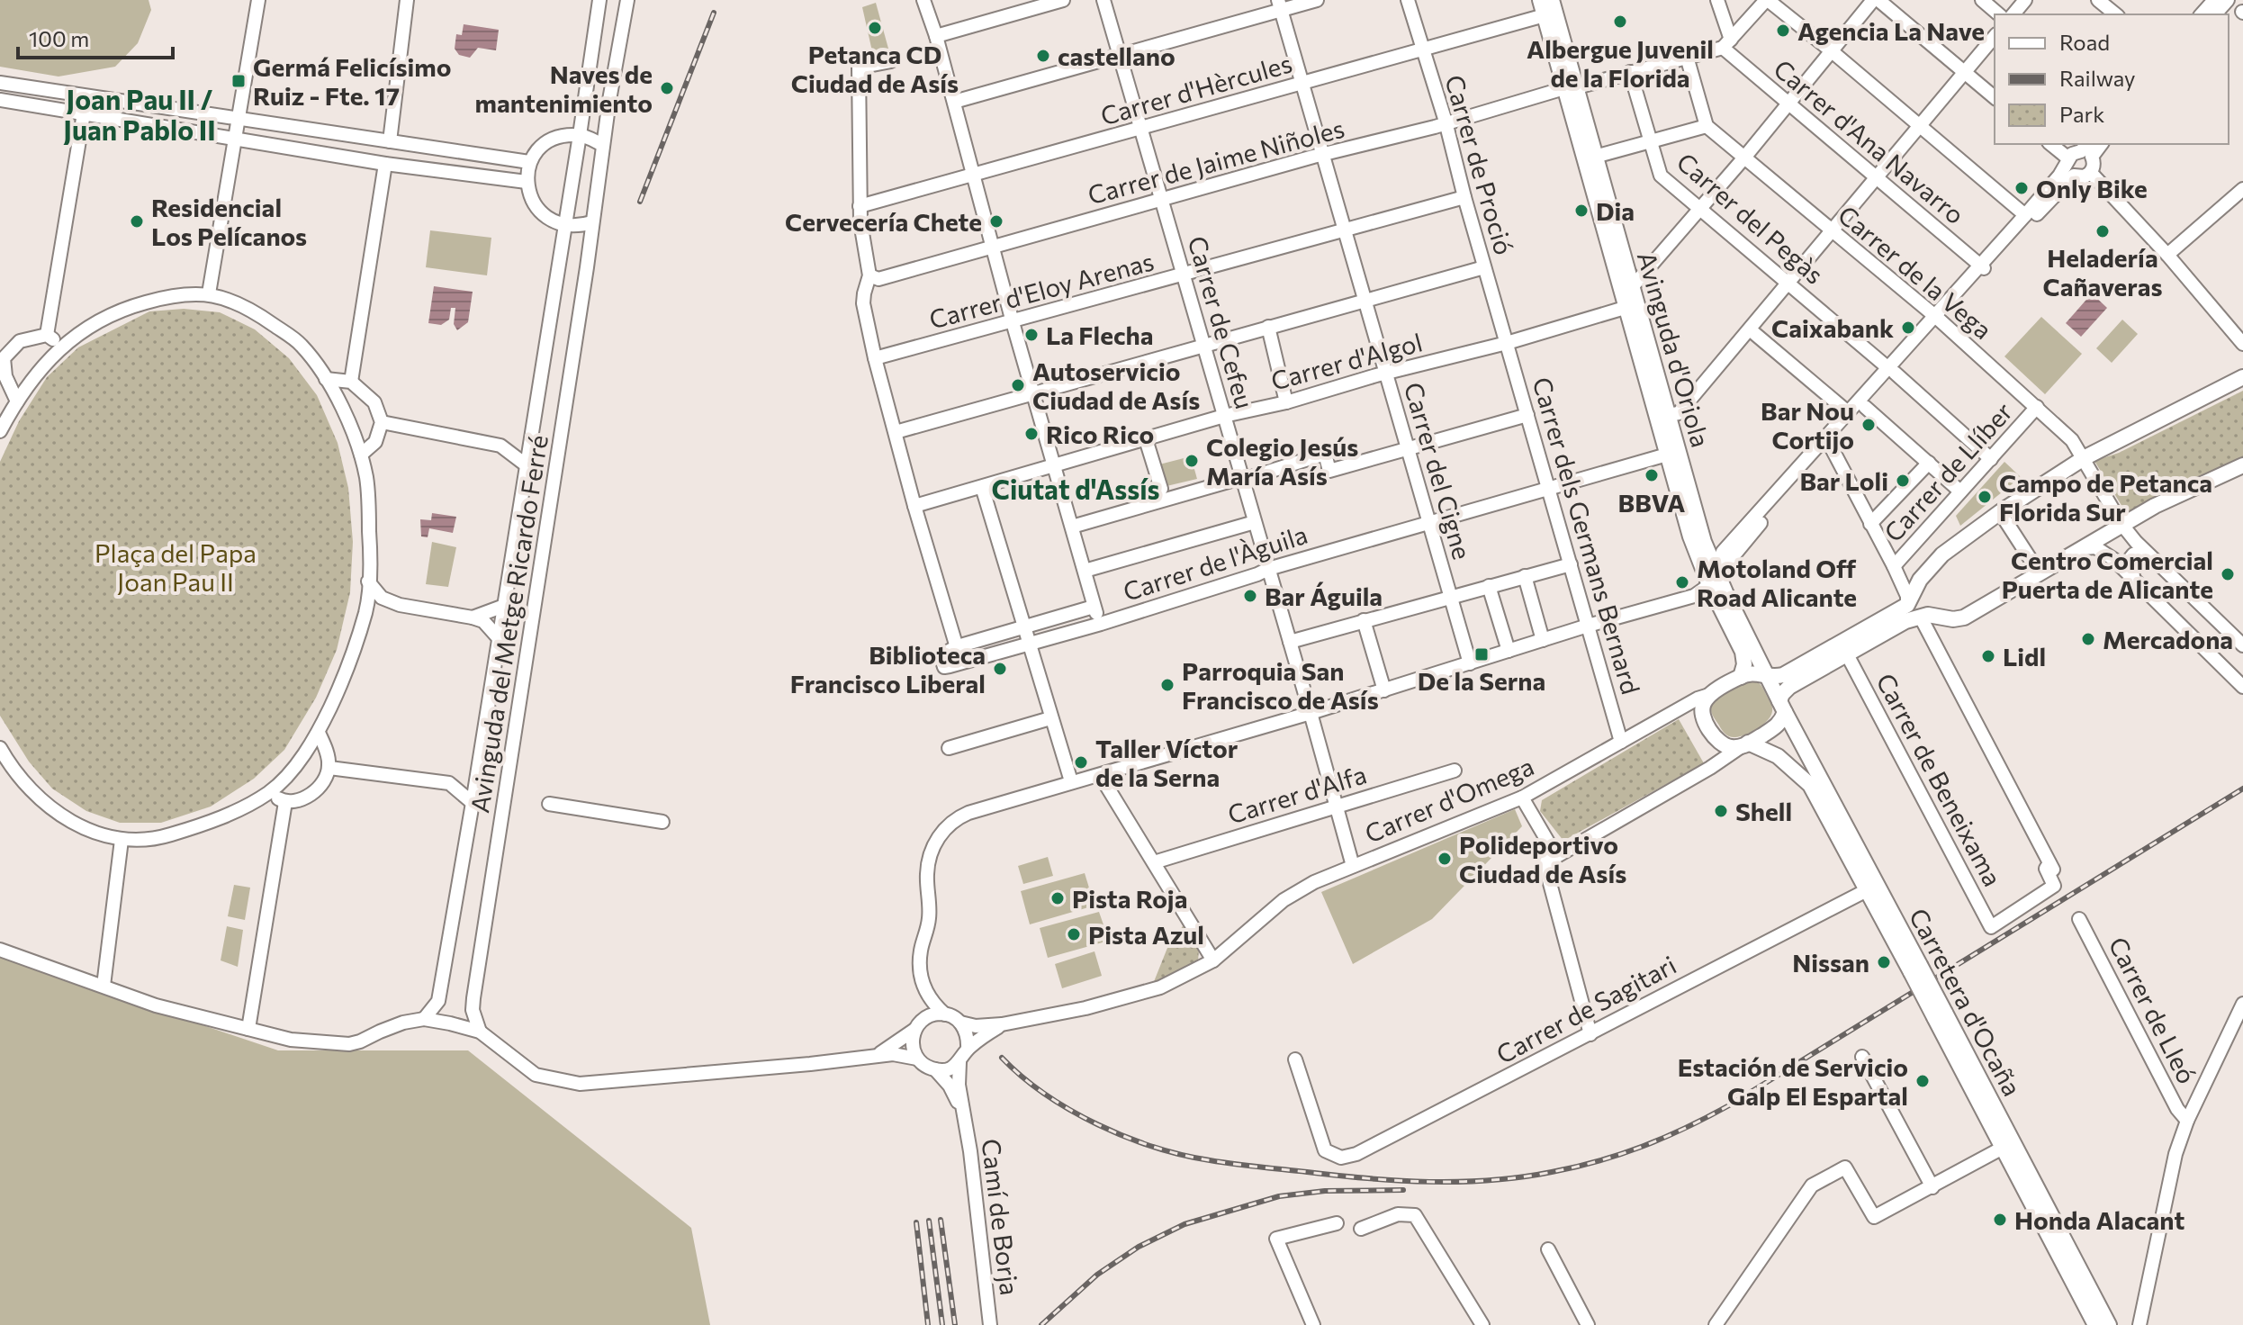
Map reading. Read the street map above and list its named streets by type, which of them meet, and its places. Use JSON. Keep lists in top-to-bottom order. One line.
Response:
{"streets":{"main road":["Avinguda d'Oriola","Carrer d'Omega","Carretera d'Ocaña"],"street":["Carrer d'Hèrcules","Carrer d'Ana Navarro","Carrer de Jaime Niñoles","Carrer de Proció","Carrer del Pegàs","Carrer de la Vega","Carrer d'Eloy Arenas","Carrer de Cefeu","Carrer d'Algol","Carrer del Cigne","Carrer de Llíber","Carrer dels Germans Bernard","Carrer de l'Àguila","Avinguda del Metge Ricardo Ferré","Carrer de Beneixama","Carrer d'Alfa","Carrer de Sagitari","Carrer de Lleó","Camí de Borja"]},"crossings":[["Carrer d'Hèrcules","Carrer de Proció"],["Carrer d'Hèrcules","Carrer de Cefeu"],["Carrer d'Hèrcules","Avinguda d'Oriola"],["Carrer d'Hèrcules","Carrer del Cigne"],["Carrer d'Ana Navarro","Carrer de Jaime Niñoles"],["Carrer de Jaime Niñoles","Carrer de Proció"],["Carrer de Jaime Niñoles","Carrer del Pegàs"],["Carrer de Jaime Niñoles","Carrer de Cefeu"],["Carrer de Jaime Niñoles","Avinguda d'Oriola"],["Carrer de Jaime Niñoles","Carrer del Cigne"],["Carrer de Proció","Carrer d'Eloy Arenas"],["Carrer de Proció","Carrer d'Algol"],["Carrer de Proció","Carrer dels Germans Bernard"],["Carrer del Pegàs","Carrer de Llíber"],["Carrer de la Vega","Carrer de Llíber"],["Carrer d'Eloy Arenas","Carrer de Cefeu"],["Carrer d'Eloy Arenas","Carrer del Cigne"],["Carrer de Cefeu","Carrer d'Algol"],["Carrer de Cefeu","Carrer de l'Àguila"],["Carrer de Cefeu","Carrer d'Alfa"],["Carrer de Cefeu","Carrer d'Omega"],["Avinguda d'Oriola","Carrer d'Algol"],["Avinguda d'Oriola","Carrer de l'Àguila"],["Avinguda d'Oriola","Carrer d'Omega"],["Avinguda d'Oriola","Carretera d'Ocaña"],["Carrer d'Algol","Carrer del Cigne"],["Carrer d'Algol","Carrer dels Germans Bernard"],["Carrer del Cigne","Carrer de l'Àguila"],["Carrer dels Germans Bernard","Carrer de l'Àguila"],["Carrer dels Germans Bernard","Carrer d'Omega"],["Carrer d'Omega","Carretera d'Ocaña"],["Carretera d'Ocaña","Carrer de Sagitari"]],"districts":["Joan Pau II / Juan Pablo II","Ciutat d'Assís"],"parks":["Plaça del Papa Joan Pau II"],"places":{"other":["Albergue Juvenil de la Florida","Petanca CD Ciudad de Asís","Agencia La Nave","castellano","Naves de mantenimiento","Only Bike","Dia","Residencial Los Pelícanos","Cervecería Chete","Heladería Cañaveras","Caixabank","La Flecha","Autoservicio Ciudad de Asís","Bar Nou Cortijo","Rico Rico","Colegio Jesús María Asís","BBVA","Bar Loli","Campo de Petanca Florida Sur","Centro Comercial Puerta de Alicante","Motoland Off Road Alicante","Bar Águila","Mercadona","Lidl","Biblioteca Francisco Liberal","Parroquia San Francisco de Asís","Taller Víctor de la Serna","Shell","Polideportivo Ciudad de Asís","Pista Roja","Pista Azul","Nissan","Estación de Servicio Galp El Espartal","Honda Alacant"],"transit":["Germá Felicísimo Ruiz - Fte. 17","De la Serna"]},"legend":["Road","Railway","Park"],"scale_bar":"100 m"}
